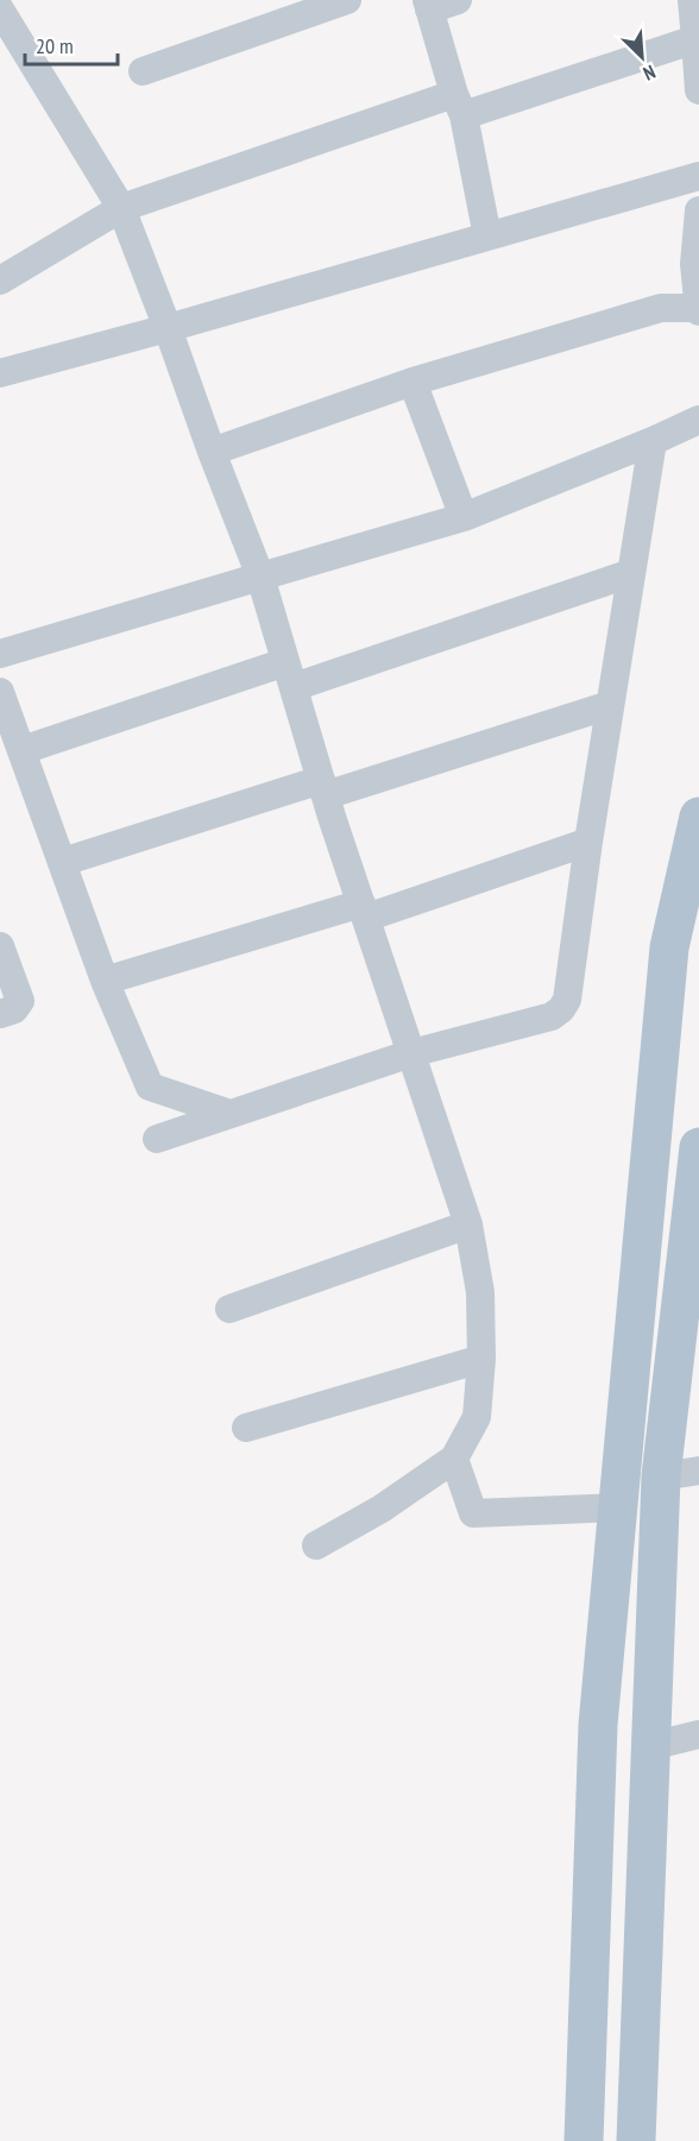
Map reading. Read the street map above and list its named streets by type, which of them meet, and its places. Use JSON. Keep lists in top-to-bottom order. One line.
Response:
{"scale_bar":"20 m","north":"bottom right"}
